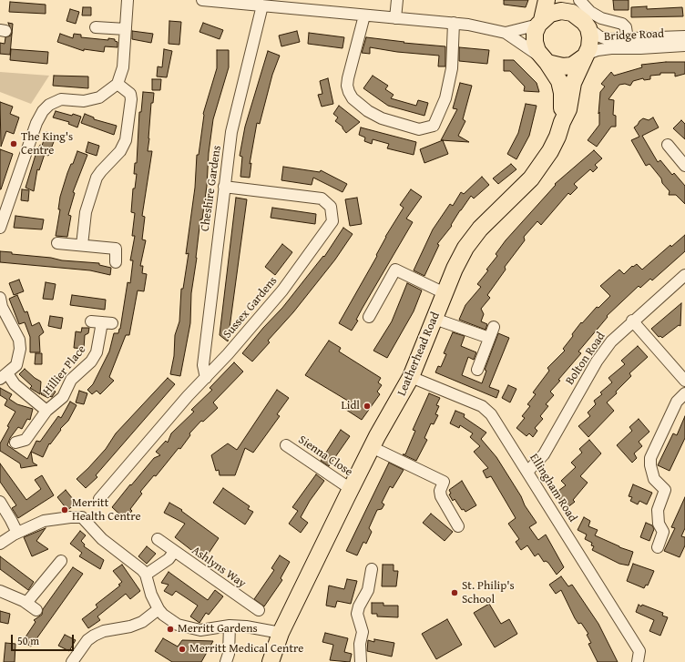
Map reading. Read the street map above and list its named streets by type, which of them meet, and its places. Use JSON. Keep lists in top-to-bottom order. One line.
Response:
{"streets":{"highway":["Leatherhead Road"],"street":["Bridge Road","Cheshire Gardens","Sussex Gardens","Bolton Road","Hillier Place","Sienna Close","Ellingham Road","Ashlyns Way"]},"crossings":[["Bridge Road","Leatherhead Road"],["Cheshire Gardens","Sussex Gardens"],["Leatherhead Road","Sienna Close"],["Leatherhead Road","Ellingham Road"],["Bolton Road","Ellingham Road"]],"places":["The King's Centre","Lidl","Merritt Health Centre","St. Philip's School","Merritt Gardens","Merritt Medical Centre"],"scale_bar":"50 m"}
